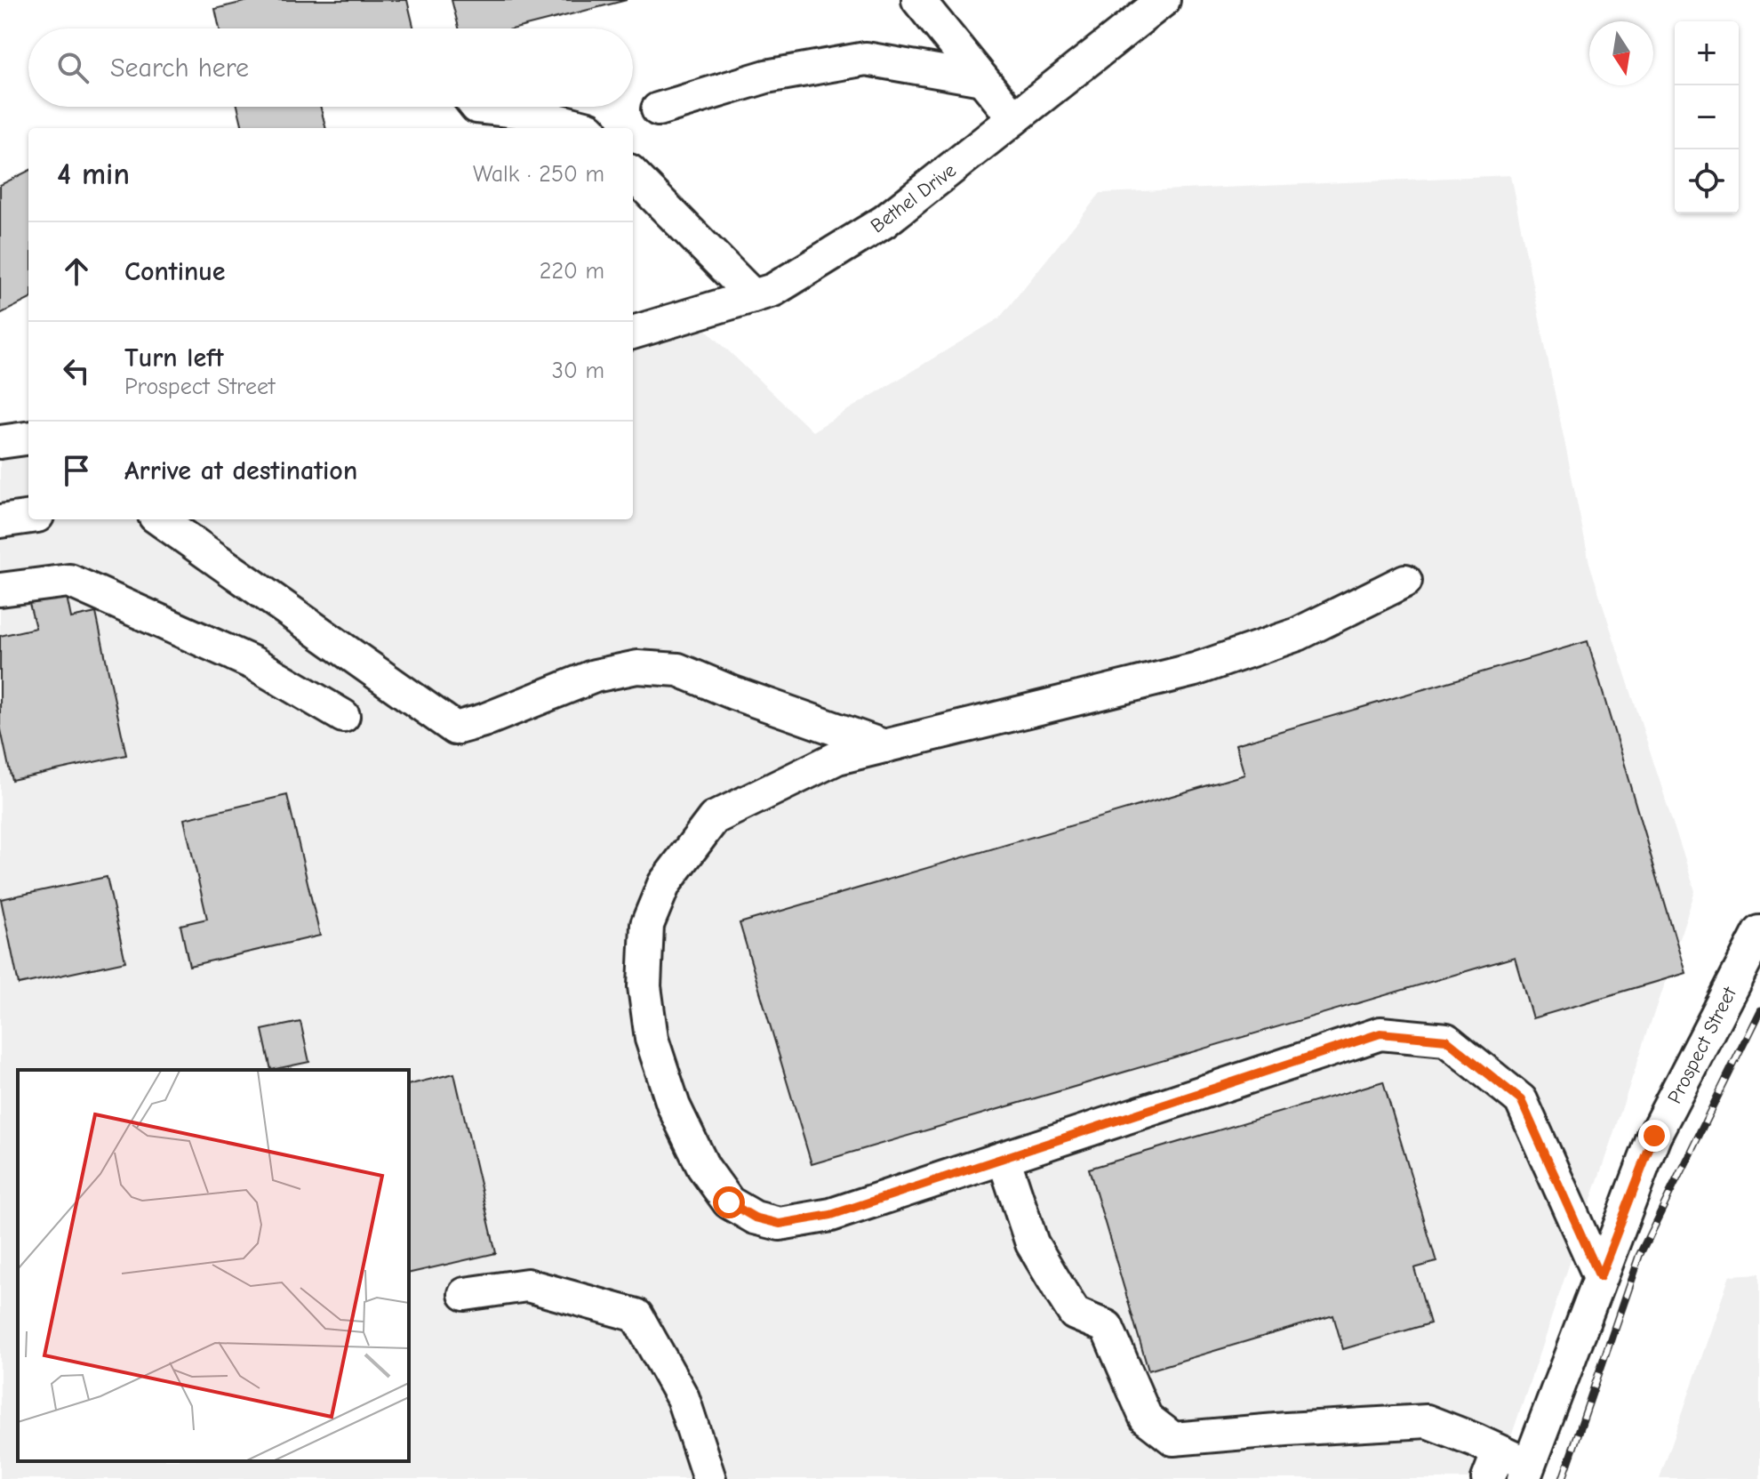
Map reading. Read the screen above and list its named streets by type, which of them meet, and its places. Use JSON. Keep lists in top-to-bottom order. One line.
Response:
{"streets":{"street":["Bethel Drive","Prospect Street"]},"north":"bottom","page":{"map_buttons":["+","−"],"search":"Search here","heading":["4 min","Walk · 250 m"],"list":[["Continue","220 m"],["Turn left","Prospect Street","30 m"],"Arrive at destination"]}}
